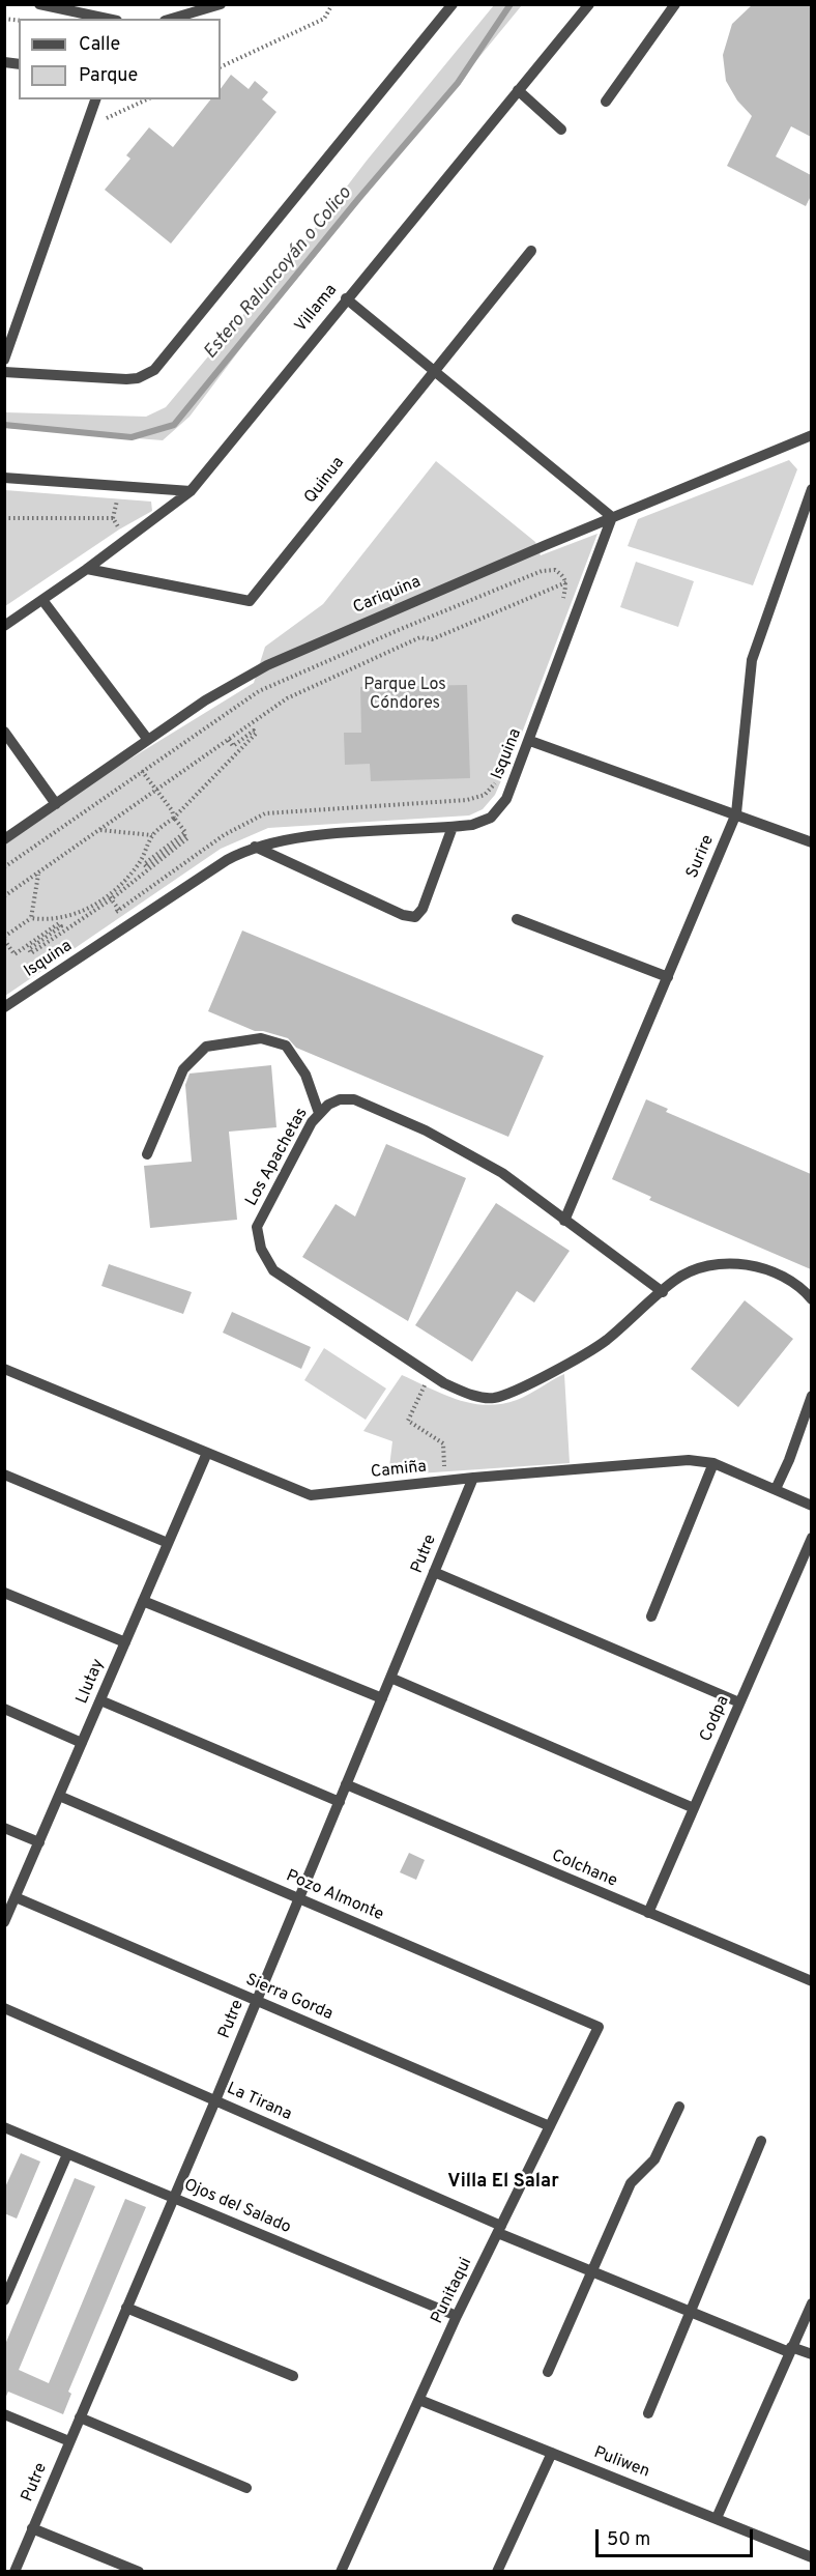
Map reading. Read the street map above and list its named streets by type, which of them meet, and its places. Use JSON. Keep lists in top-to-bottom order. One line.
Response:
{"streets":{"street":["Villama","Quinua","Cariquina","Isquina","Surire","Los Apachetas","Camiña","Putre","Llutay","Codpa","Colchane","Pozo Almonte","Sierra Gorda","La Tirana","Ojos del Salado","Punitaqui","Puliwen"]},"crossings":[["Villama","Quinua"],["Cariquina","Isquina"],["Surire","Los Apachetas"],["Camiña","Putre"],["Camiña","Llutay"],["Putre","Colchane"],["Putre","Pozo Almonte"],["Putre","Sierra Gorda"],["Putre","La Tirana"],["Putre","Ojos del Salado"],["Llutay","Pozo Almonte"],["Llutay","Sierra Gorda"],["Codpa","Colchane"],["Pozo Almonte","Punitaqui"],["Sierra Gorda","Punitaqui"],["La Tirana","Punitaqui"],["Ojos del Salado","Punitaqui"],["Punitaqui","Puliwen"]],"districts":["Villa El Salar"],"water":["Estero Raluncoyán o Colico"],"parks":["Parque Los Cóndores"],"legend":["Calle","Parque"],"scale_bar":"50 m"}
